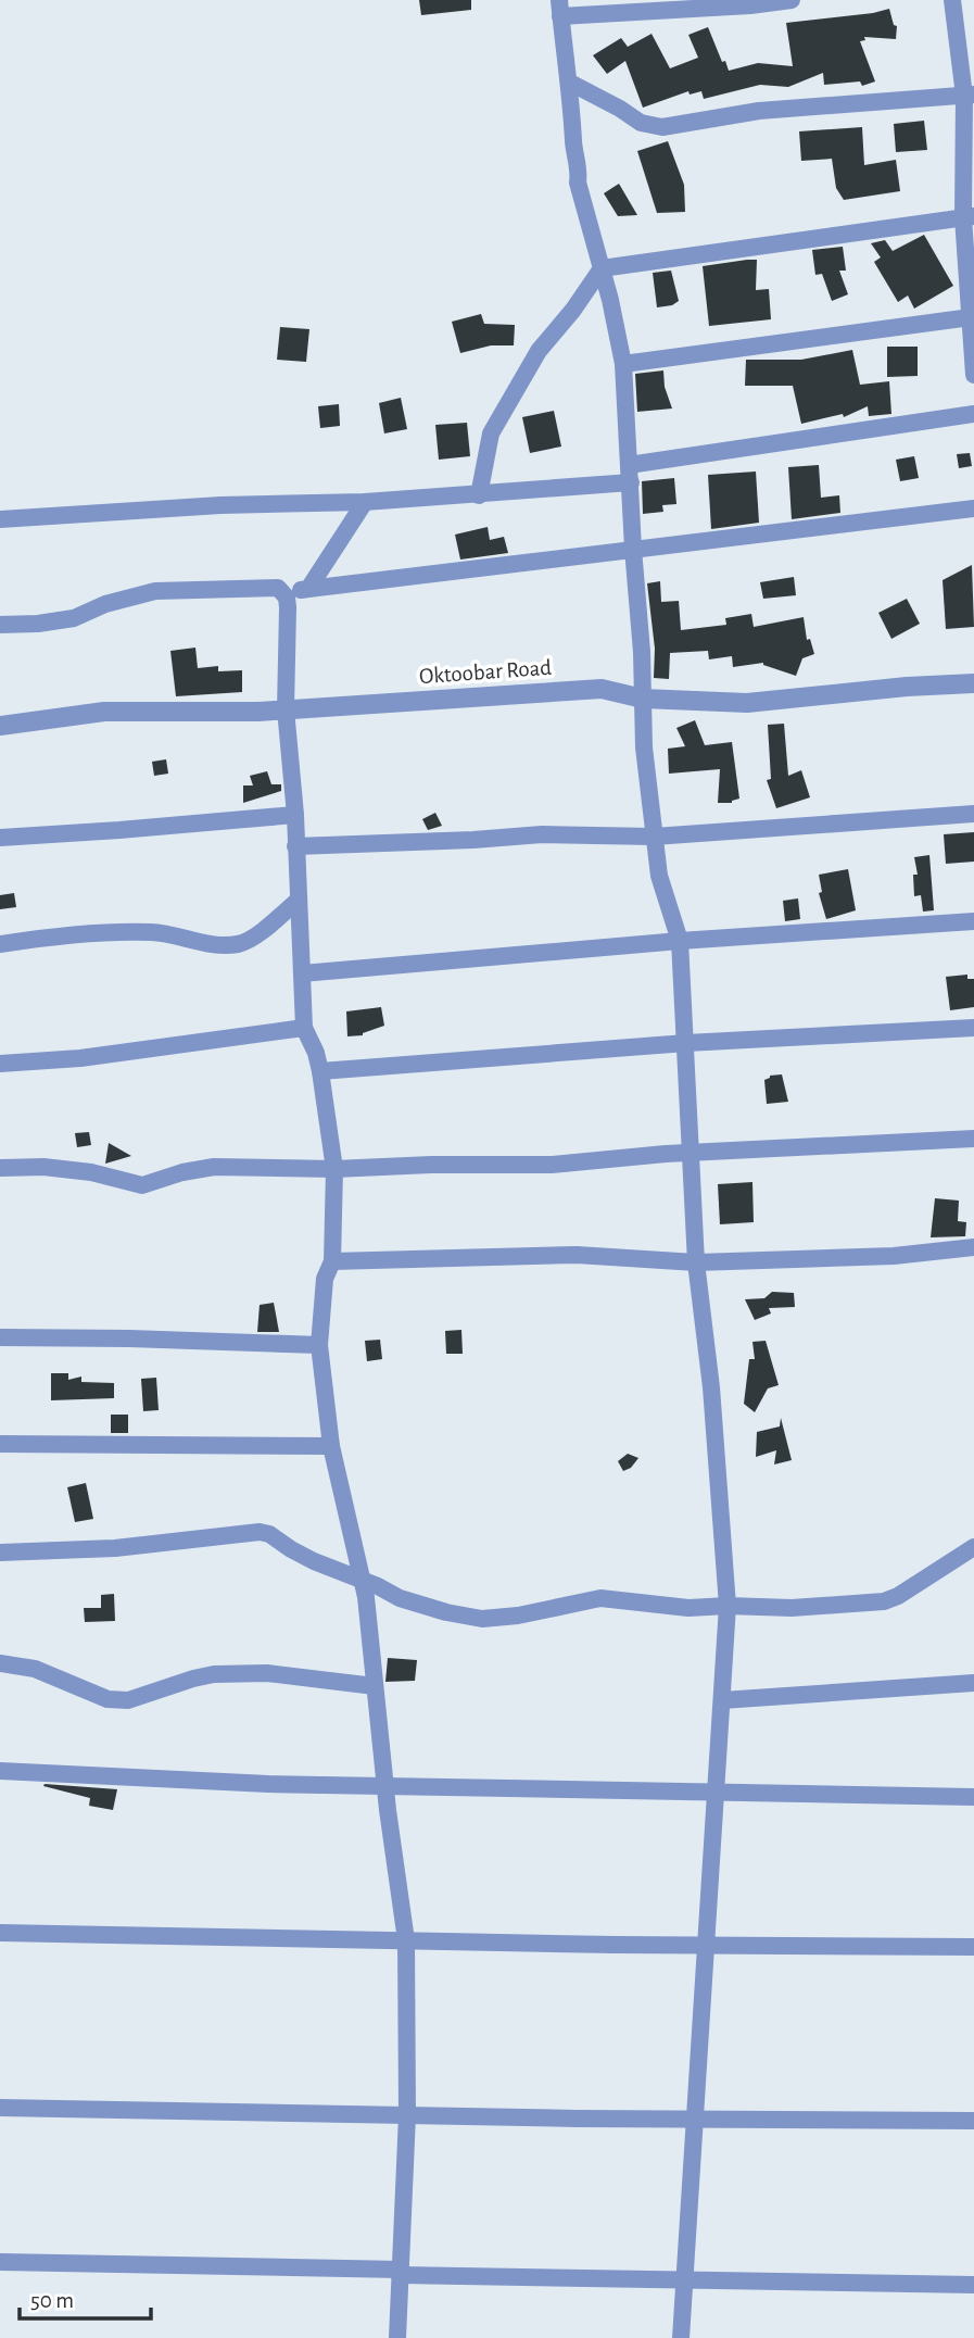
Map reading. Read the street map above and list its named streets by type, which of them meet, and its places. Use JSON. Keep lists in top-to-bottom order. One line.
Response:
{"streets":{"street":["Oktoobar Road"]},"scale_bar":"50 m"}
